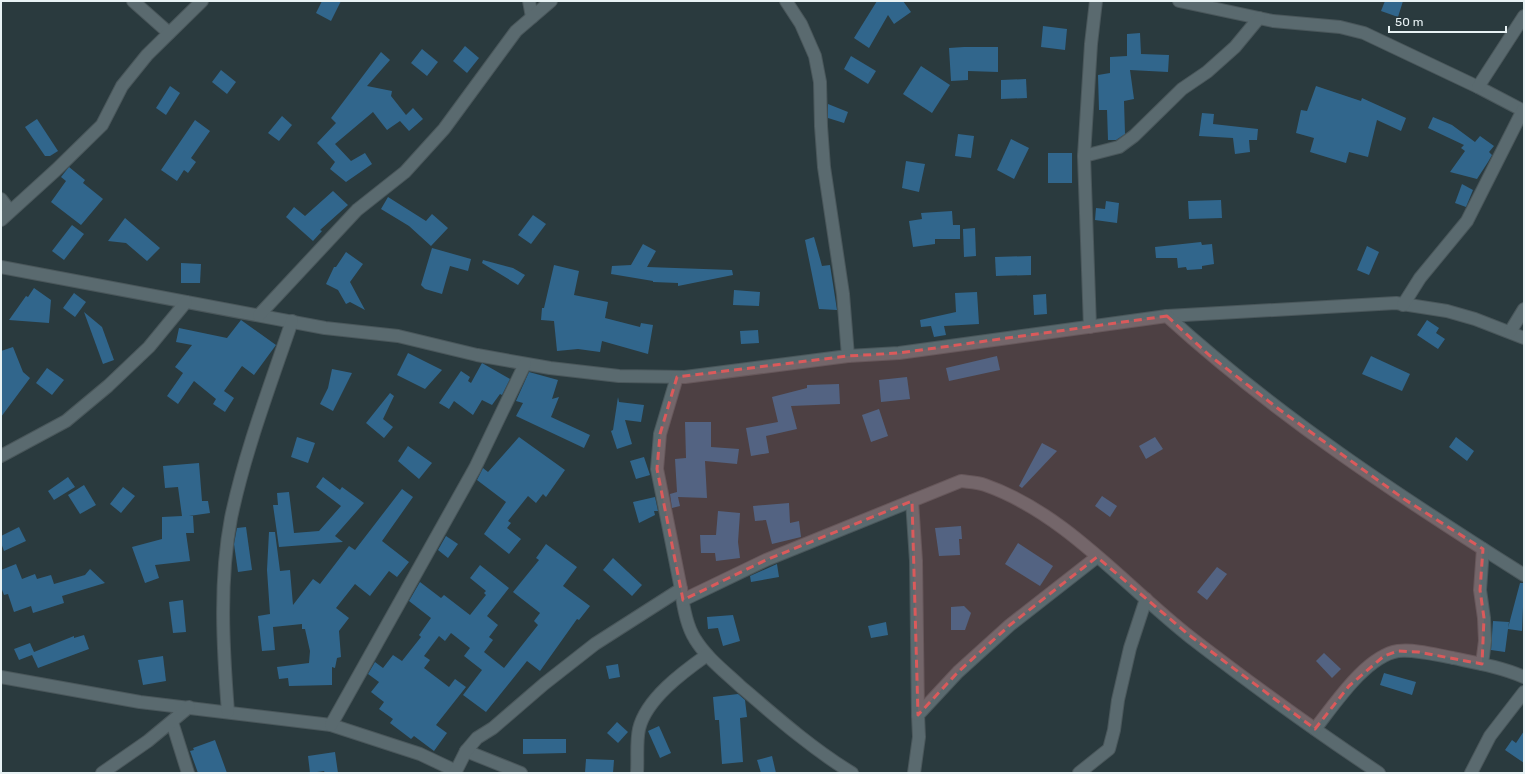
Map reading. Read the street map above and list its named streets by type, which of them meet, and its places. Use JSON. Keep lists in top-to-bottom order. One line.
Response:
{"scale_bar":"50 m"}
